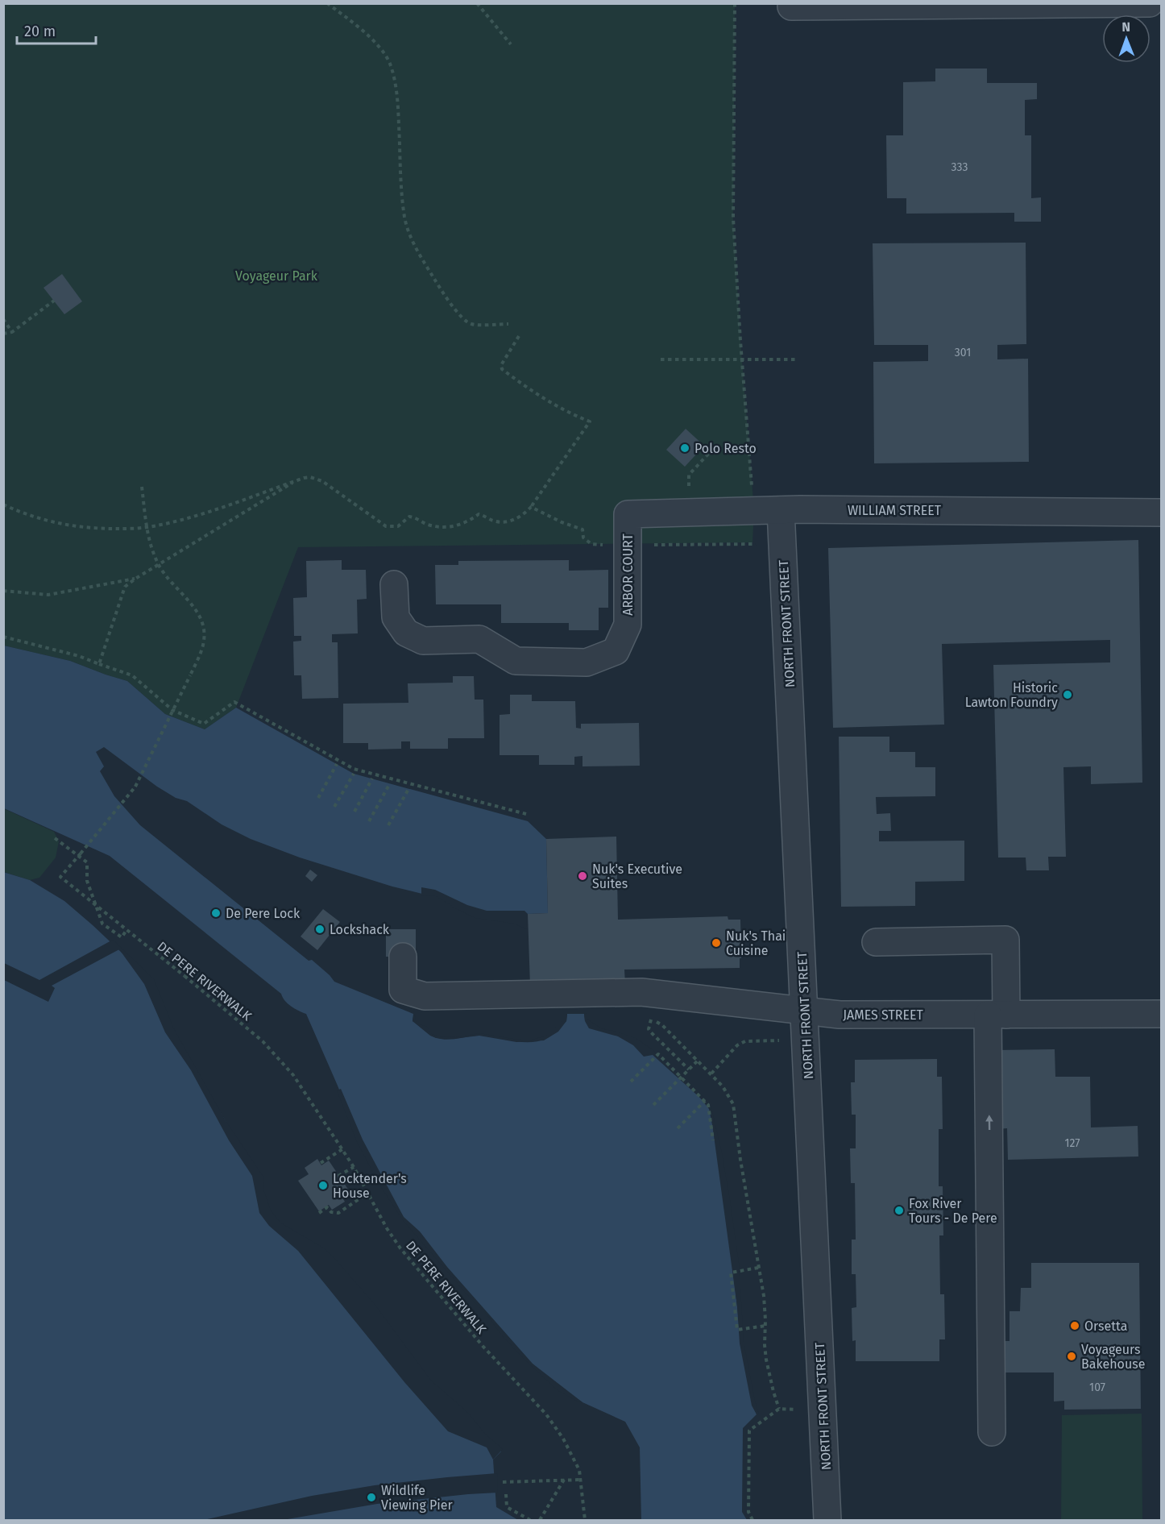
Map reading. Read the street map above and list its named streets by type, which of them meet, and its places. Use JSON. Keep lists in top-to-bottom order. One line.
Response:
{"streets":{"street":["WILLIAM STREET","ARBOR COURT","NORTH FRONT STREET","JAMES STREET"],"path":["DE PERE RIVERWALK"]},"crossings":[["WILLIAM STREET","ARBOR COURT"],["WILLIAM STREET","NORTH FRONT STREET"],["NORTH FRONT STREET","JAMES STREET"]],"parks":["Voyageur Park"],"places":["Polo Resto","Historic Lawton Foundry","Nuk's Executive Suites","De Pere Lock","Lockshack","Nuk's Thai Cuisine","Locktender's House","Fox River Tours - De Pere","Orsetta","Voyageurs Bakehouse","Wildlife Viewing Pier"],"house_numbers":["333","301","127","107"],"scale_bar":"20 m","north":"top"}
